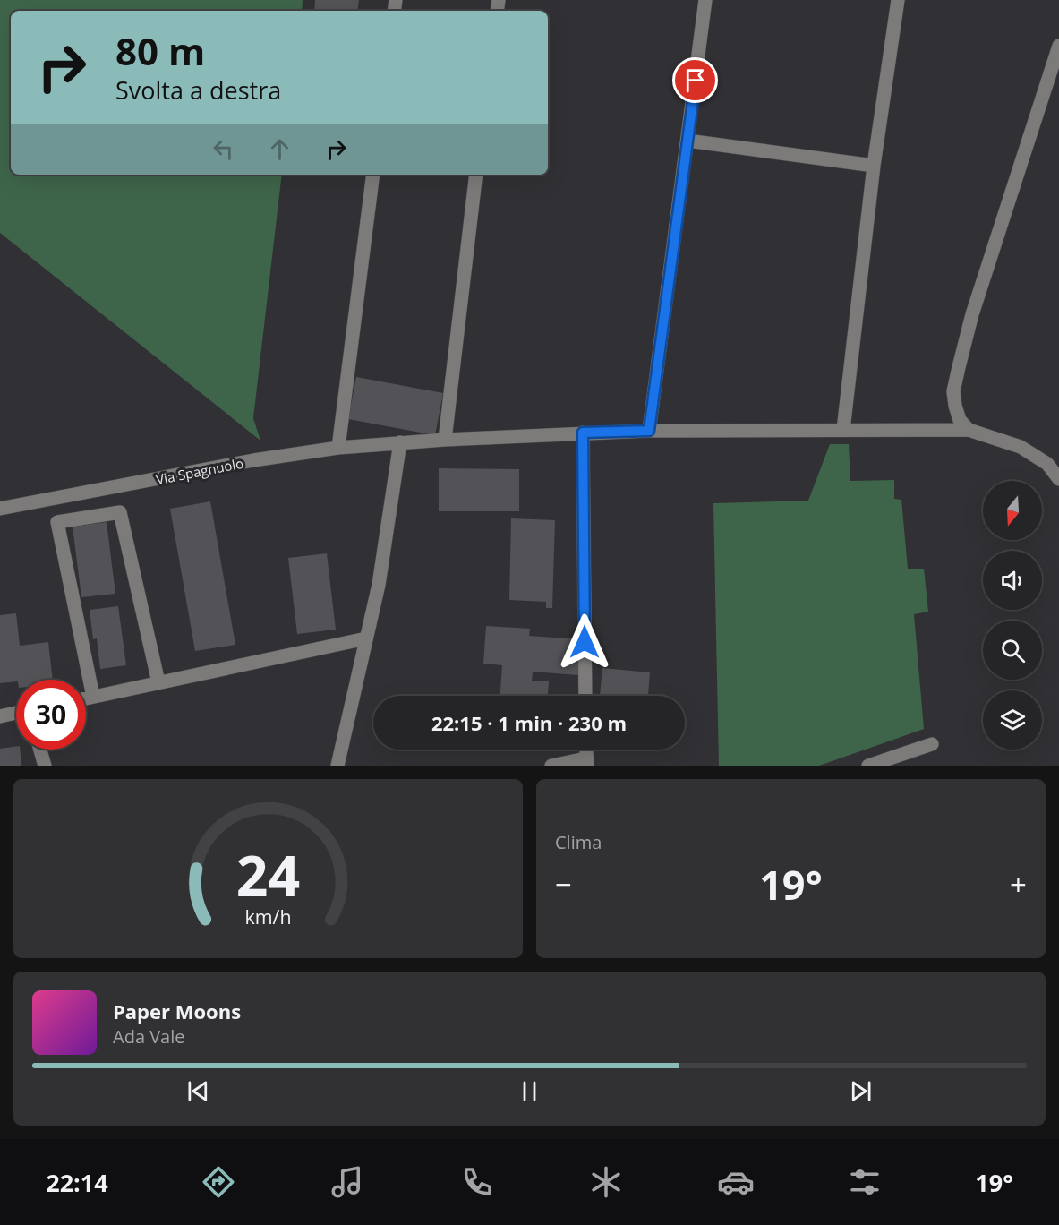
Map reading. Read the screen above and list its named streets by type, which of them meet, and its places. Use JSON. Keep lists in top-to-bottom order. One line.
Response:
{"streets":{"street":["Via Spagnuolo"]},"north":"bottom","page":{"turn":["80 m","Svolta a destra"],"limit":"30","trip":"22:15 · 1 min · 230 m","tile":"Clima","heat":["−","19°","+"],"song":["Paper Moons","Ada Vale"],"tabs":["22:14","19°"],"gauge":["24","km/h"]}}
